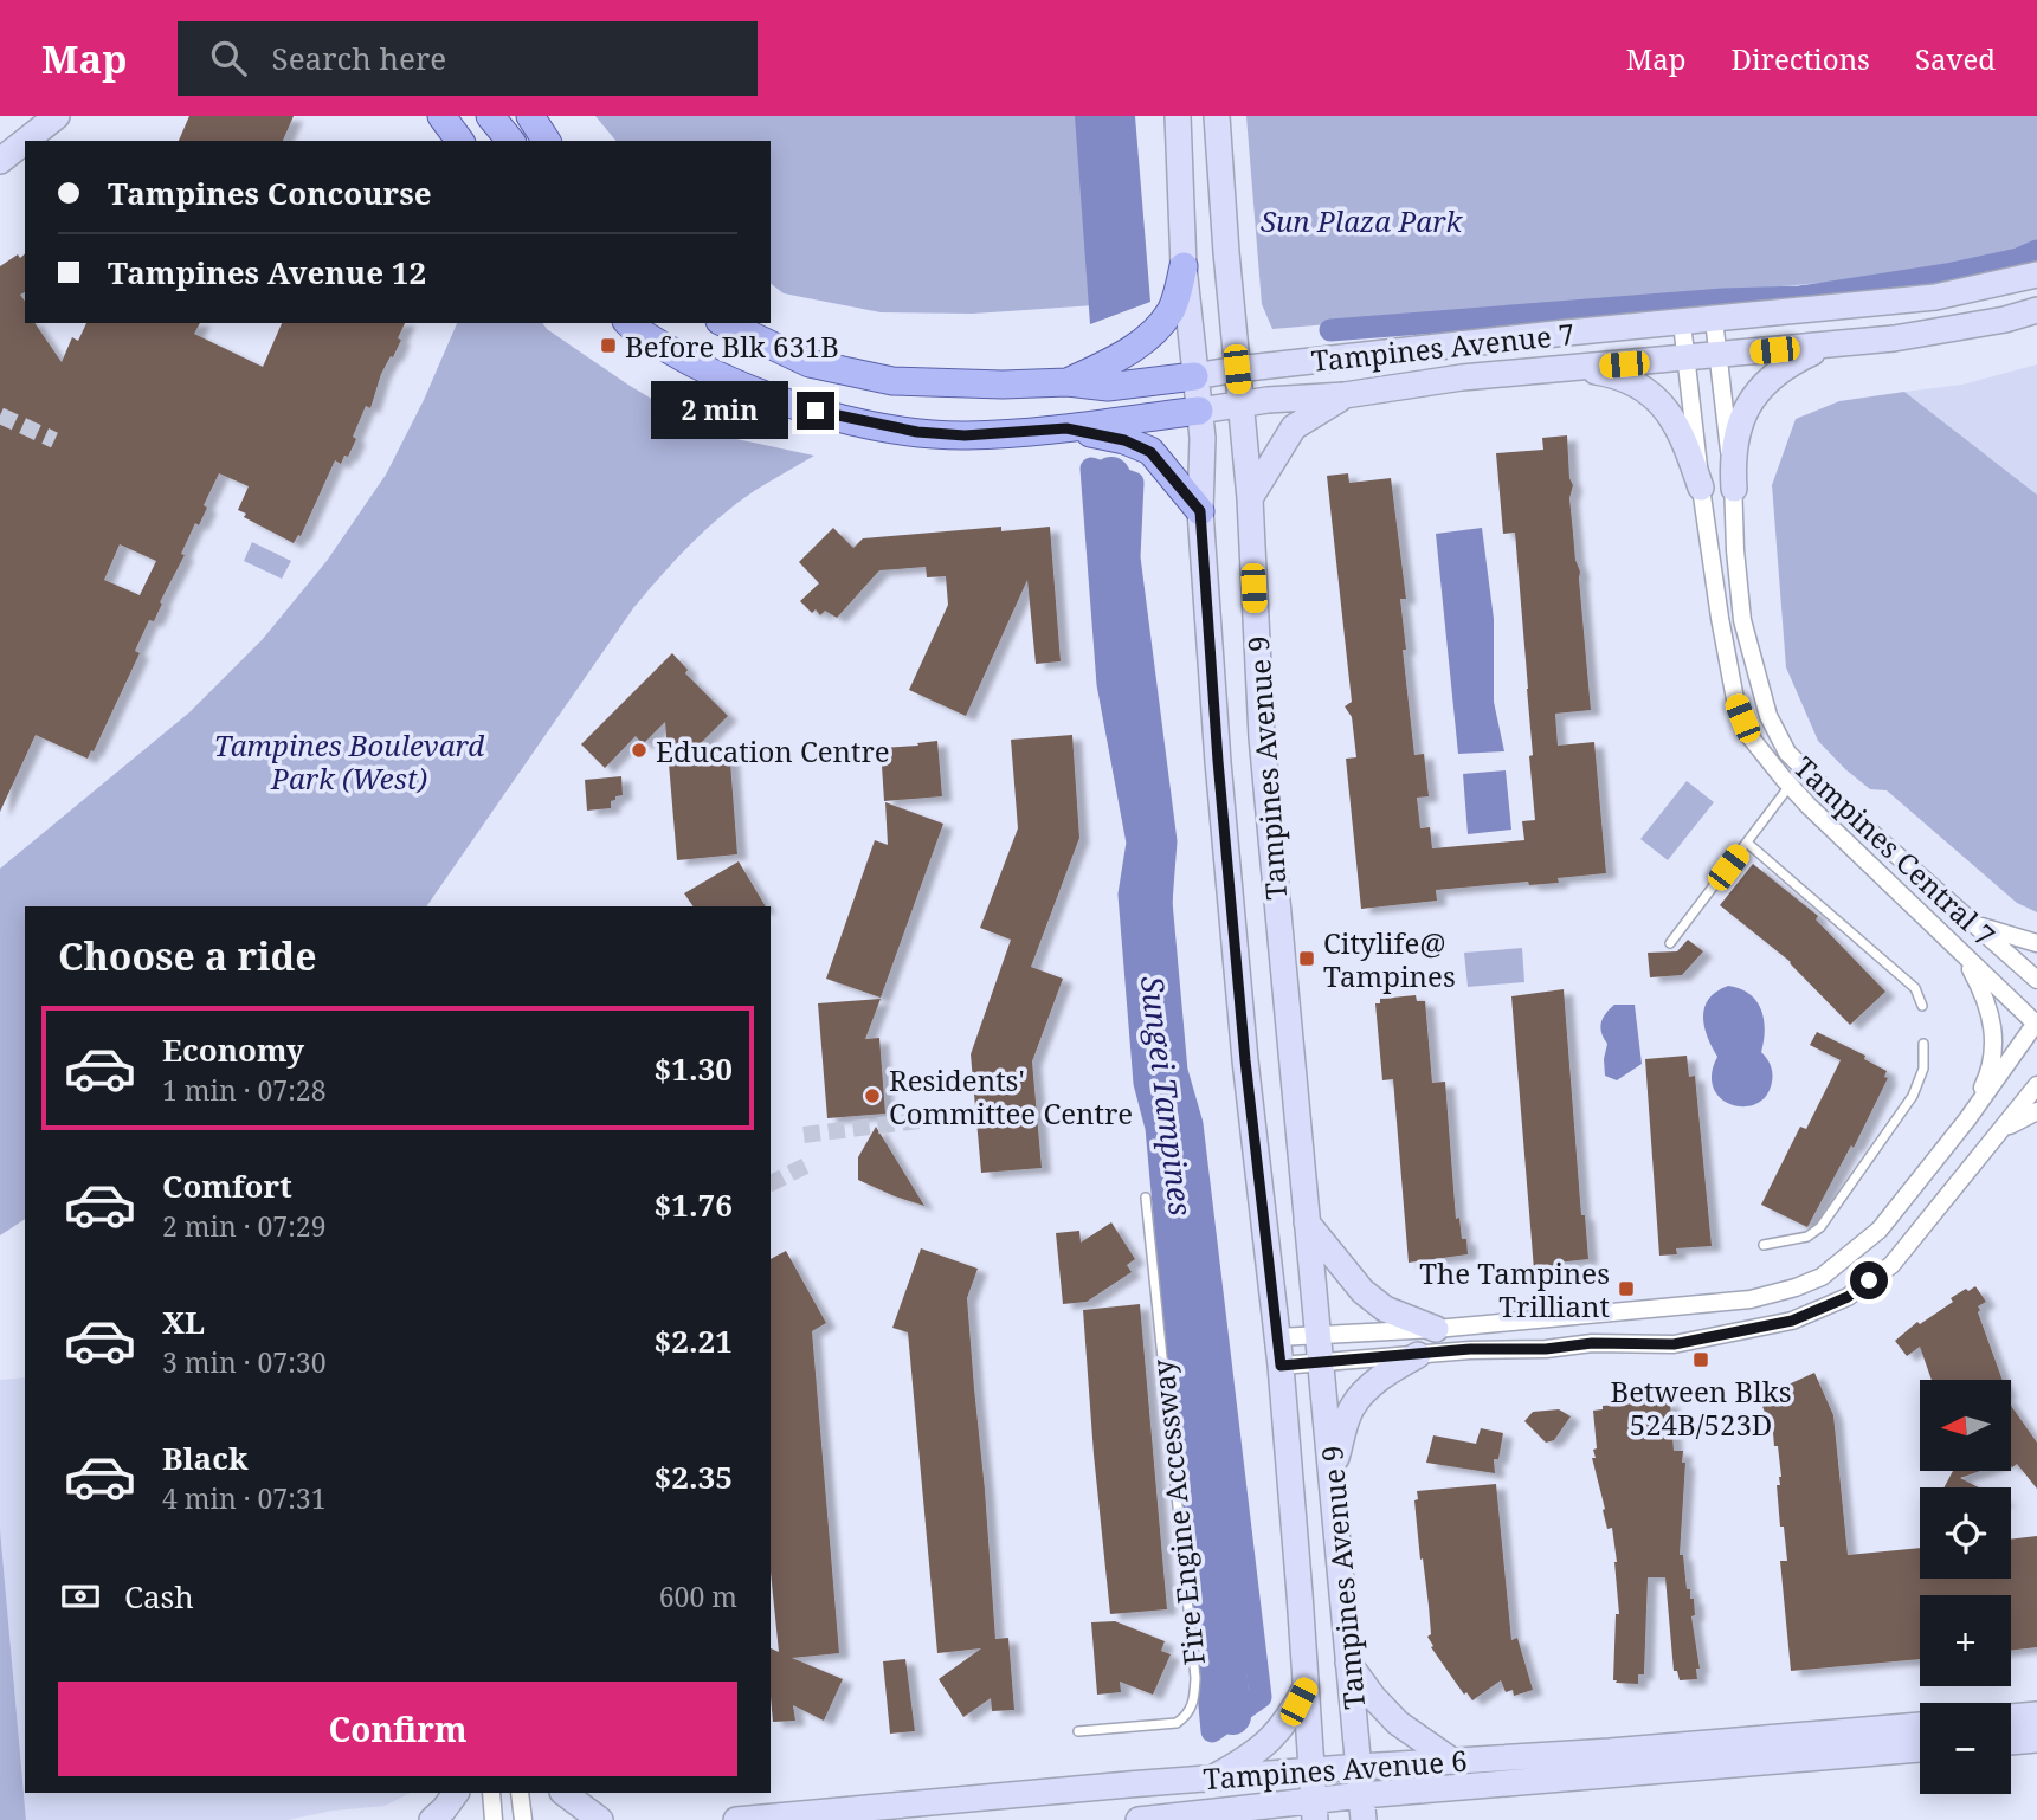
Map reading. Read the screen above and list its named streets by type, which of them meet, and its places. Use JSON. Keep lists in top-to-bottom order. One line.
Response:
{"streets":{"main road":["Tampines Avenue 7","Tampines Avenue 9","Tampines Avenue 6"],"street":["Tampines Central 7"],"lane":["Fire Engine Accessway"]},"crossings":[["Tampines Avenue 7","Tampines Avenue 9"],["Tampines Avenue 7","Tampines Central 7"],["Tampines Avenue 9","Tampines Avenue 6"]],"water":["Sungei Tampines"],"parks":["Sun Plaza Park","Tampines Boulevard Park (West)"],"places":{"transit":["Before Blk 631B","Citylife@ Tampines","The Tampines Trilliant","Between Blks 524B/523D"],"other":["Education Centre","Residents' Committee Centre"]},"north":"left","page":{"header":"Map","search":"Search here","nav":["Map","Directions","Saved"],"banner":["Tampines Concourse","Tampines Avenue 12"],"bubble":"2 min","heading":"Choose a ride","list":[{"name":"Economy","note":"1 min · 07:28","value":"$1.30"},{"name":"Comfort","note":"2 min · 07:29","value":"$1.76"},{"name":"XL","note":"3 min · 07:30","value":"$2.21"},{"name":"Black","note":"4 min · 07:31","value":"$2.35"}],"map_buttons":["+","−"],"pay":["Cash","600 m"],"buttons":"Confirm"}}
